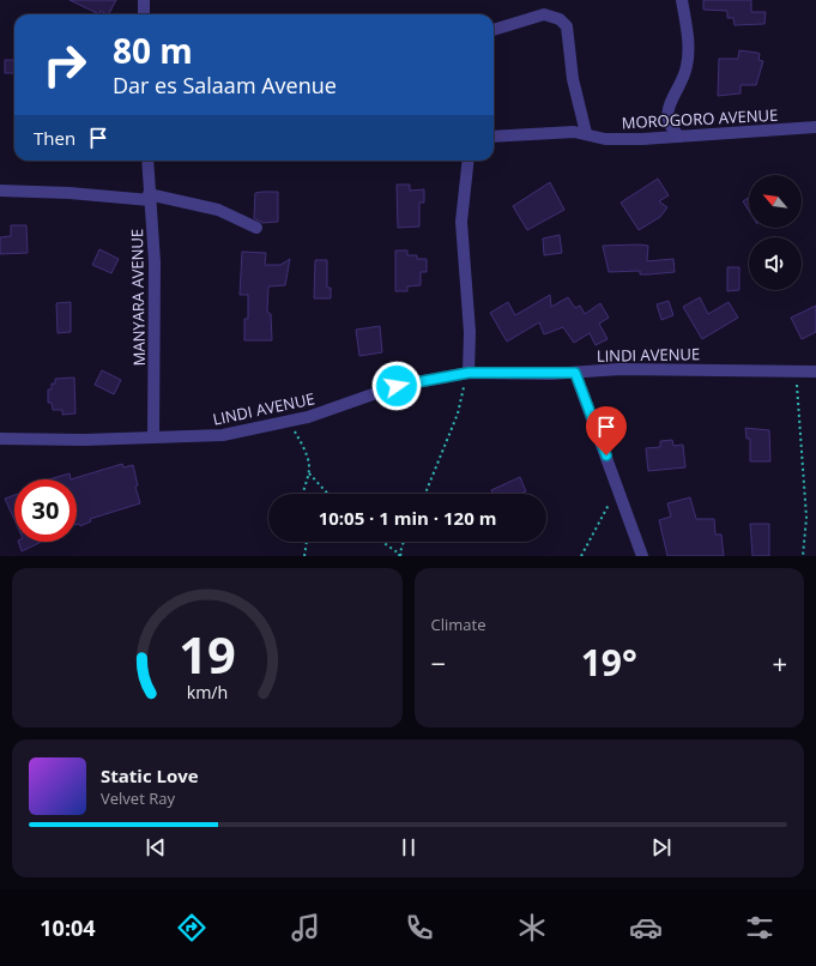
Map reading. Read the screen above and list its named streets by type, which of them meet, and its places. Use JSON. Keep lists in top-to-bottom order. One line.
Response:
{"streets":{"street":["MOROGORO AVENUE","MANYARA AVENUE","LINDI AVENUE"]},"crossings":[["MANYARA AVENUE","LINDI AVENUE"]],"north":"top left","page":{"turn":["80 m","Dar es Salaam Avenue"],"then":"Then","limit":"30","trip":"10:05 · 1 min · 120 m","tile":"Climate","heat":["−","19°","+"],"song":["Static Love","Velvet Ray"],"tabs":"10:04","gauge":["19","km/h"]}}
